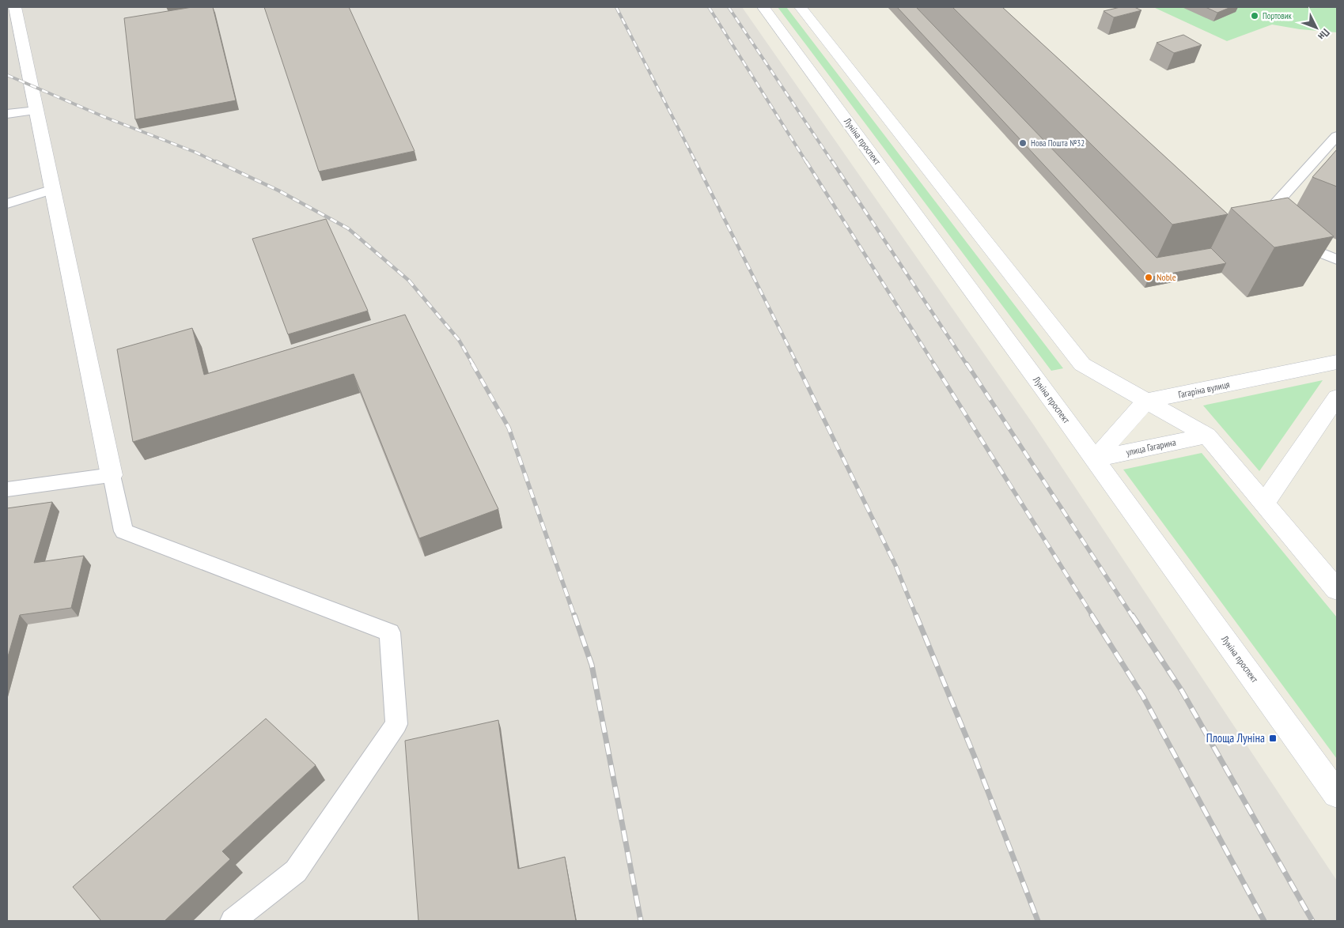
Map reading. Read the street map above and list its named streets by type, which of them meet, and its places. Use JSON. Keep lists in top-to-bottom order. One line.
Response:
{"streets":{"main road":["Луніна проспект","Гагаріна вулиця","улица Гагарина"]},"crossings":[["Луніна проспект","улица Гагарина"]],"places":{"other":["Портовик","Нова Пошта №32","Noble"],"transit":["Площа Луніна"]},"north":"bottom right"}
